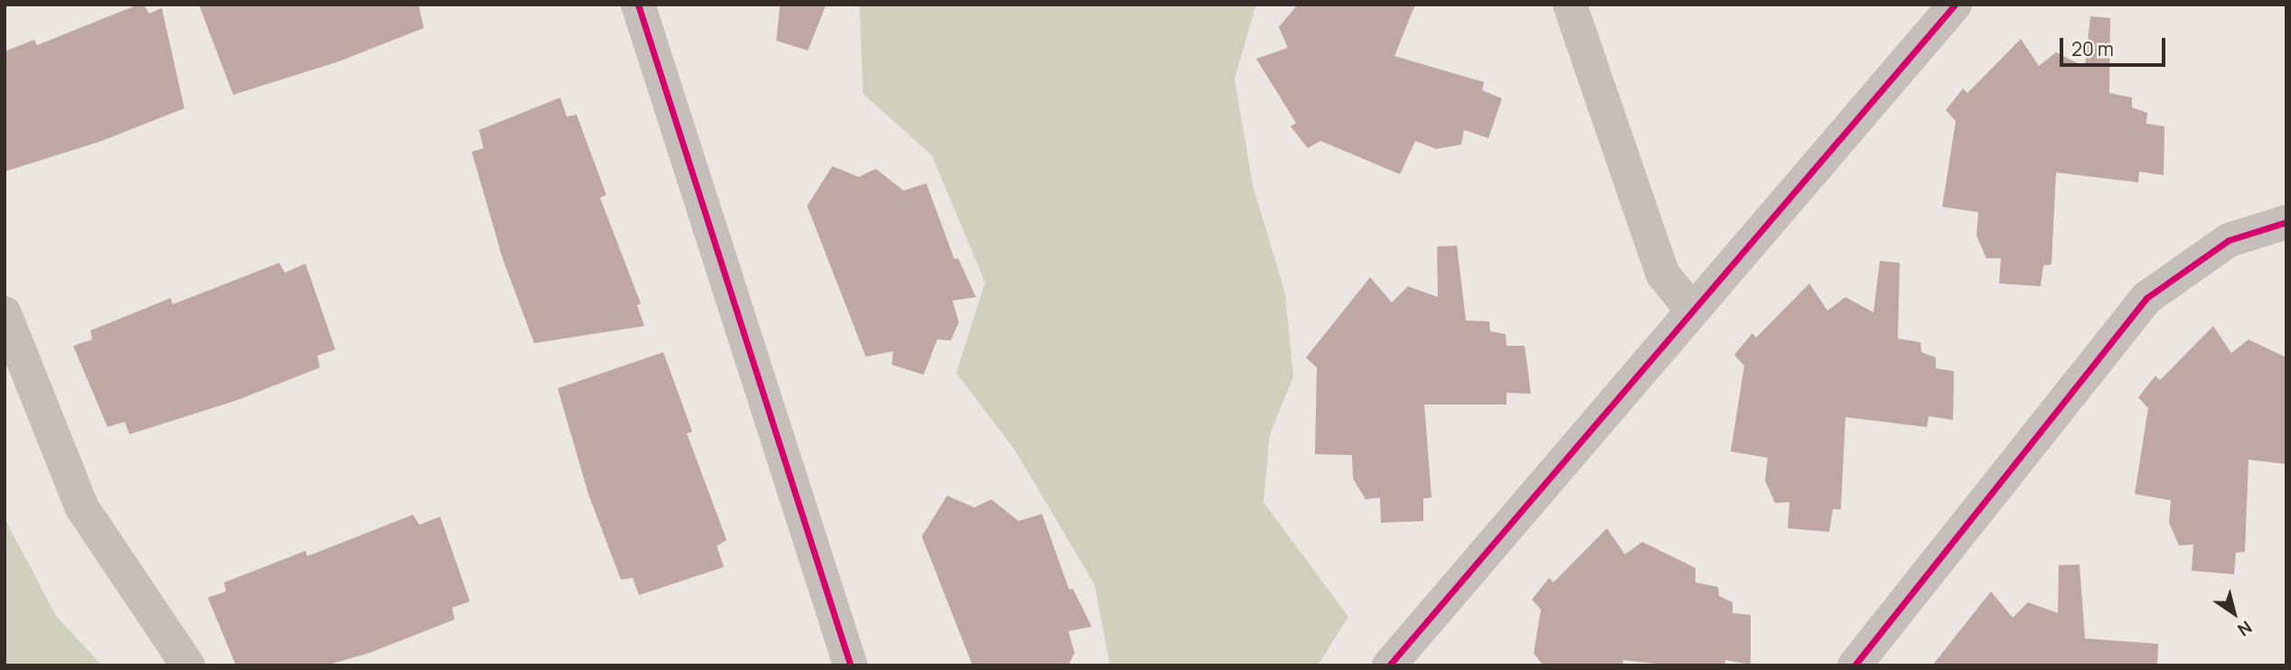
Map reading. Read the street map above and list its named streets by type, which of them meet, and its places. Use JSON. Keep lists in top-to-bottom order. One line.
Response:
{"scale_bar":"20 m","north":"bottom right"}
